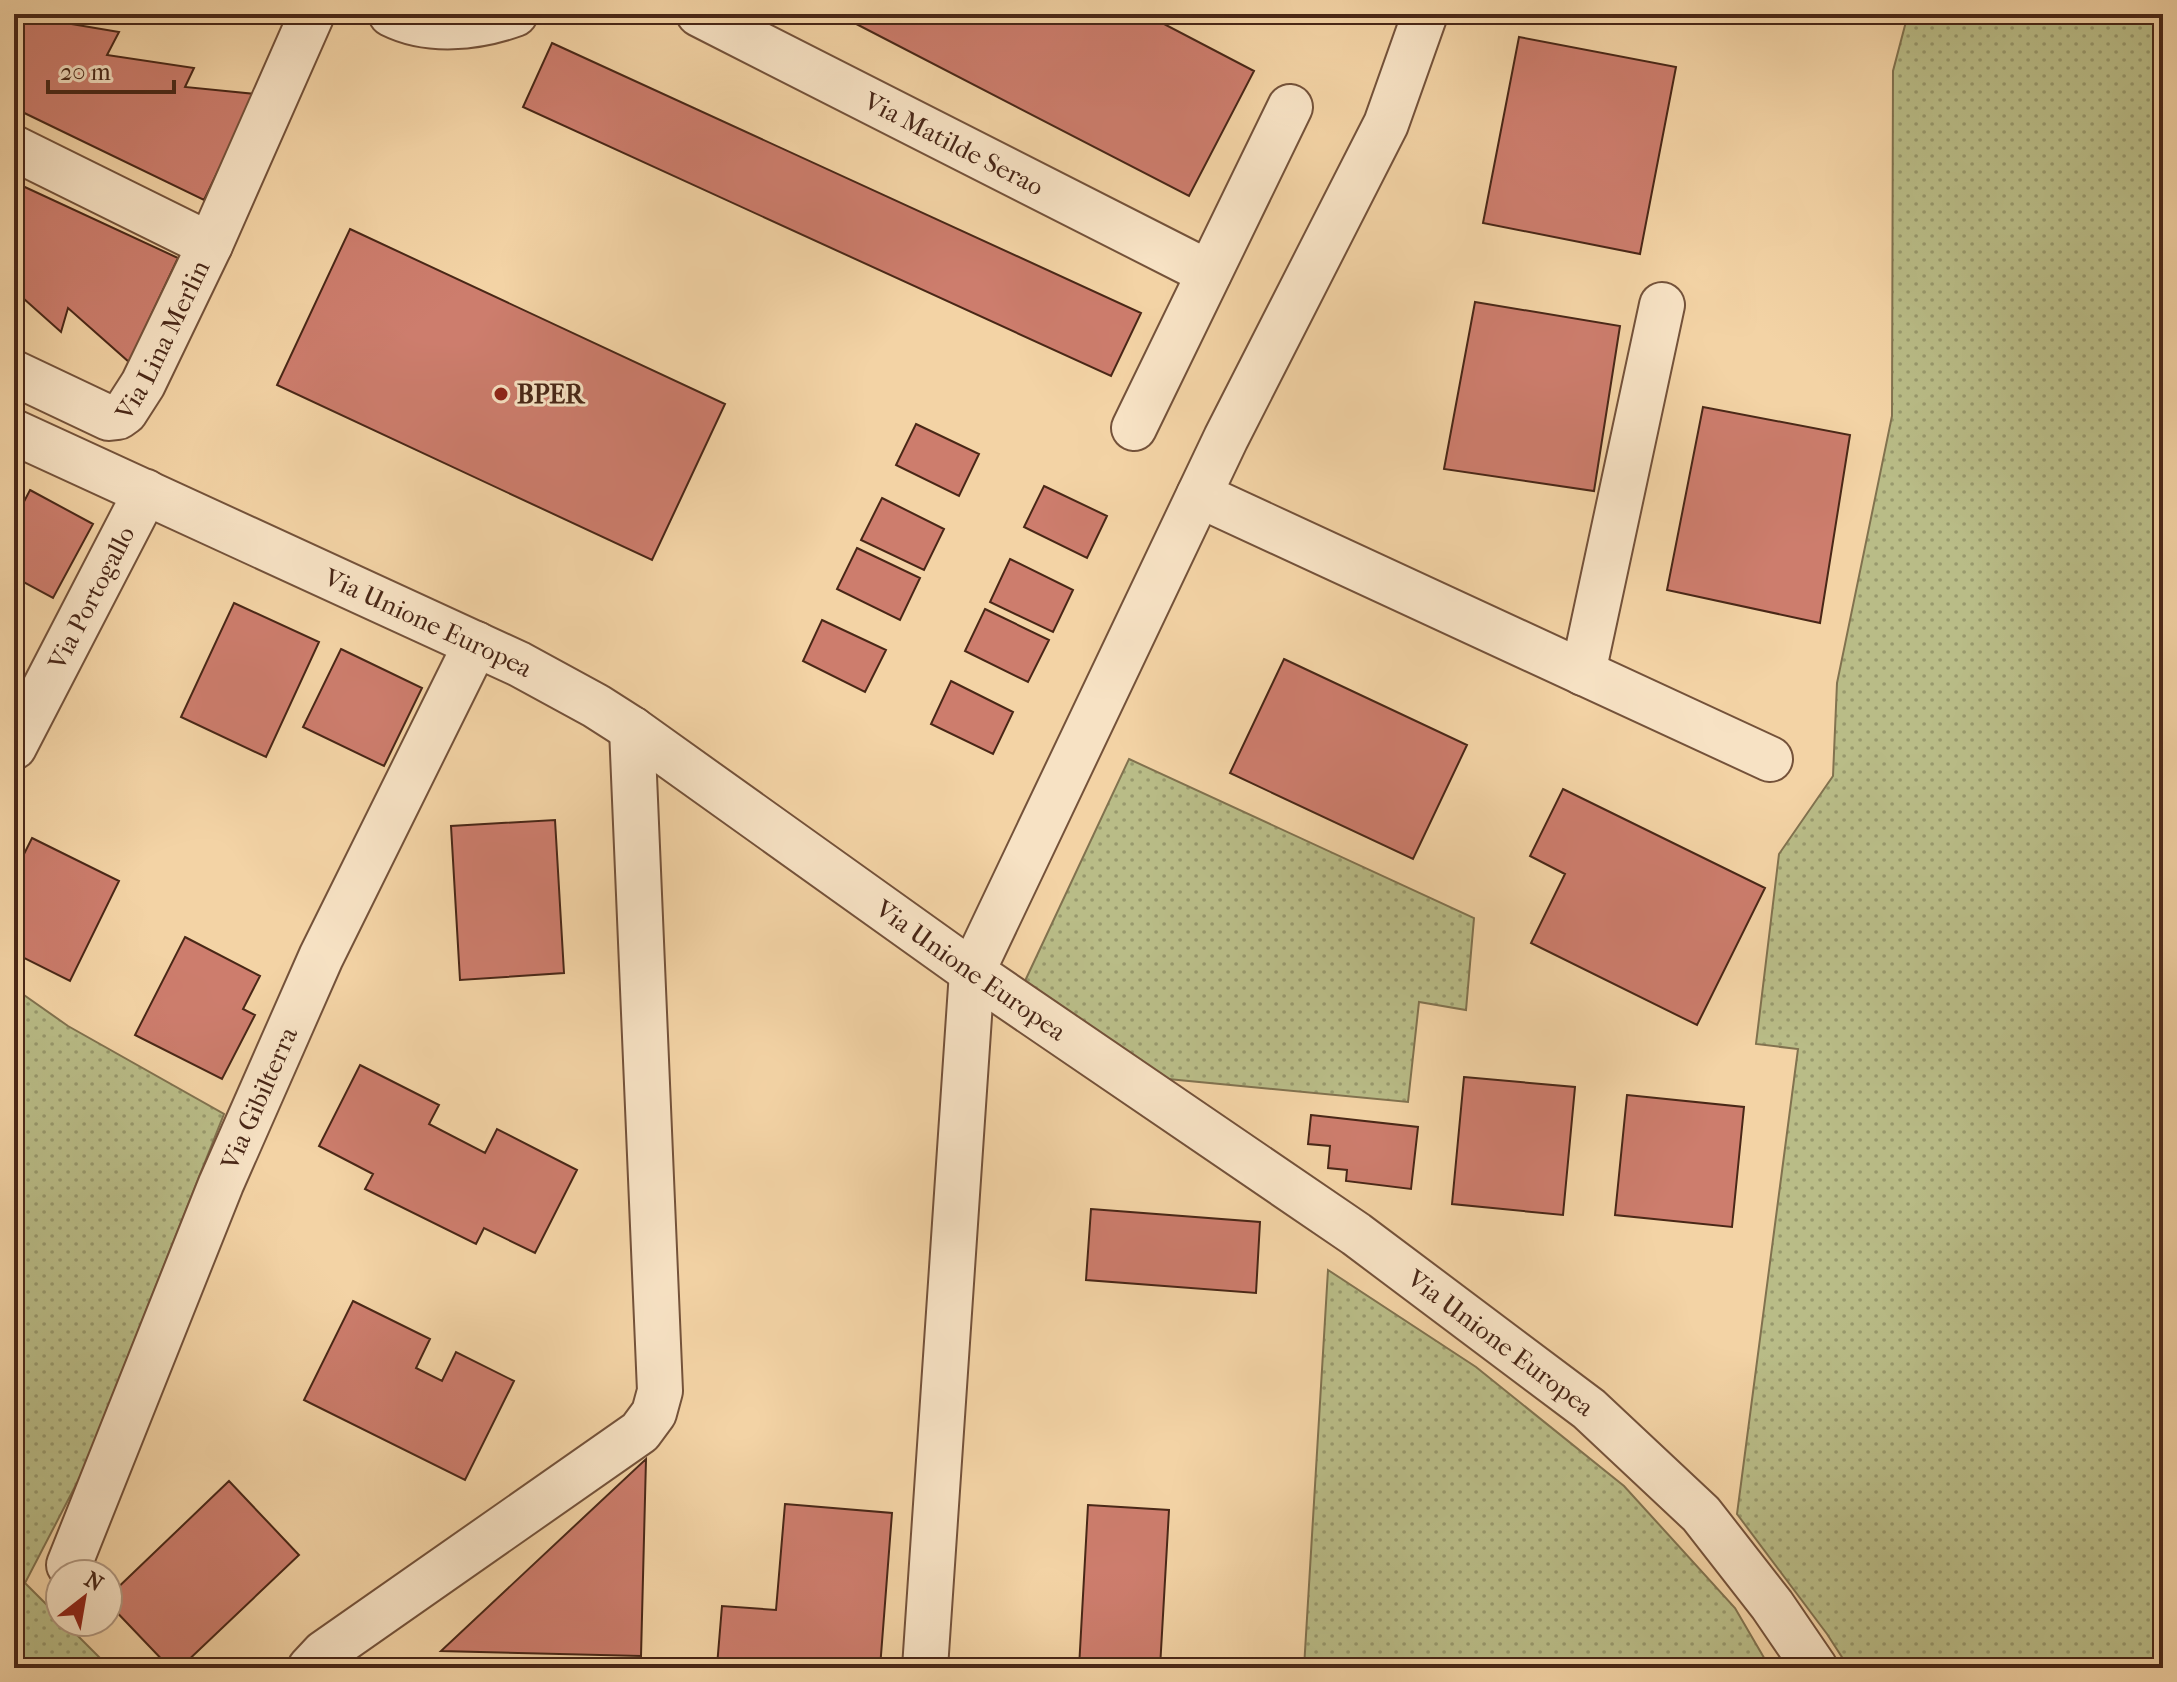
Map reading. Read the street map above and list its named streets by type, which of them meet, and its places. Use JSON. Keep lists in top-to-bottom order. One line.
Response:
{"streets":{"street":["Via Matilde Serao","Via Lina Merlin","Via Portogallo","Via Unione Europea","Via Gibilterra"]},"crossings":[["Via Portogallo","Via Unione Europea"],["Via Unione Europea","Via Gibilterra"]],"places":["BPER"],"scale_bar":"20 m","north":"top right"}
